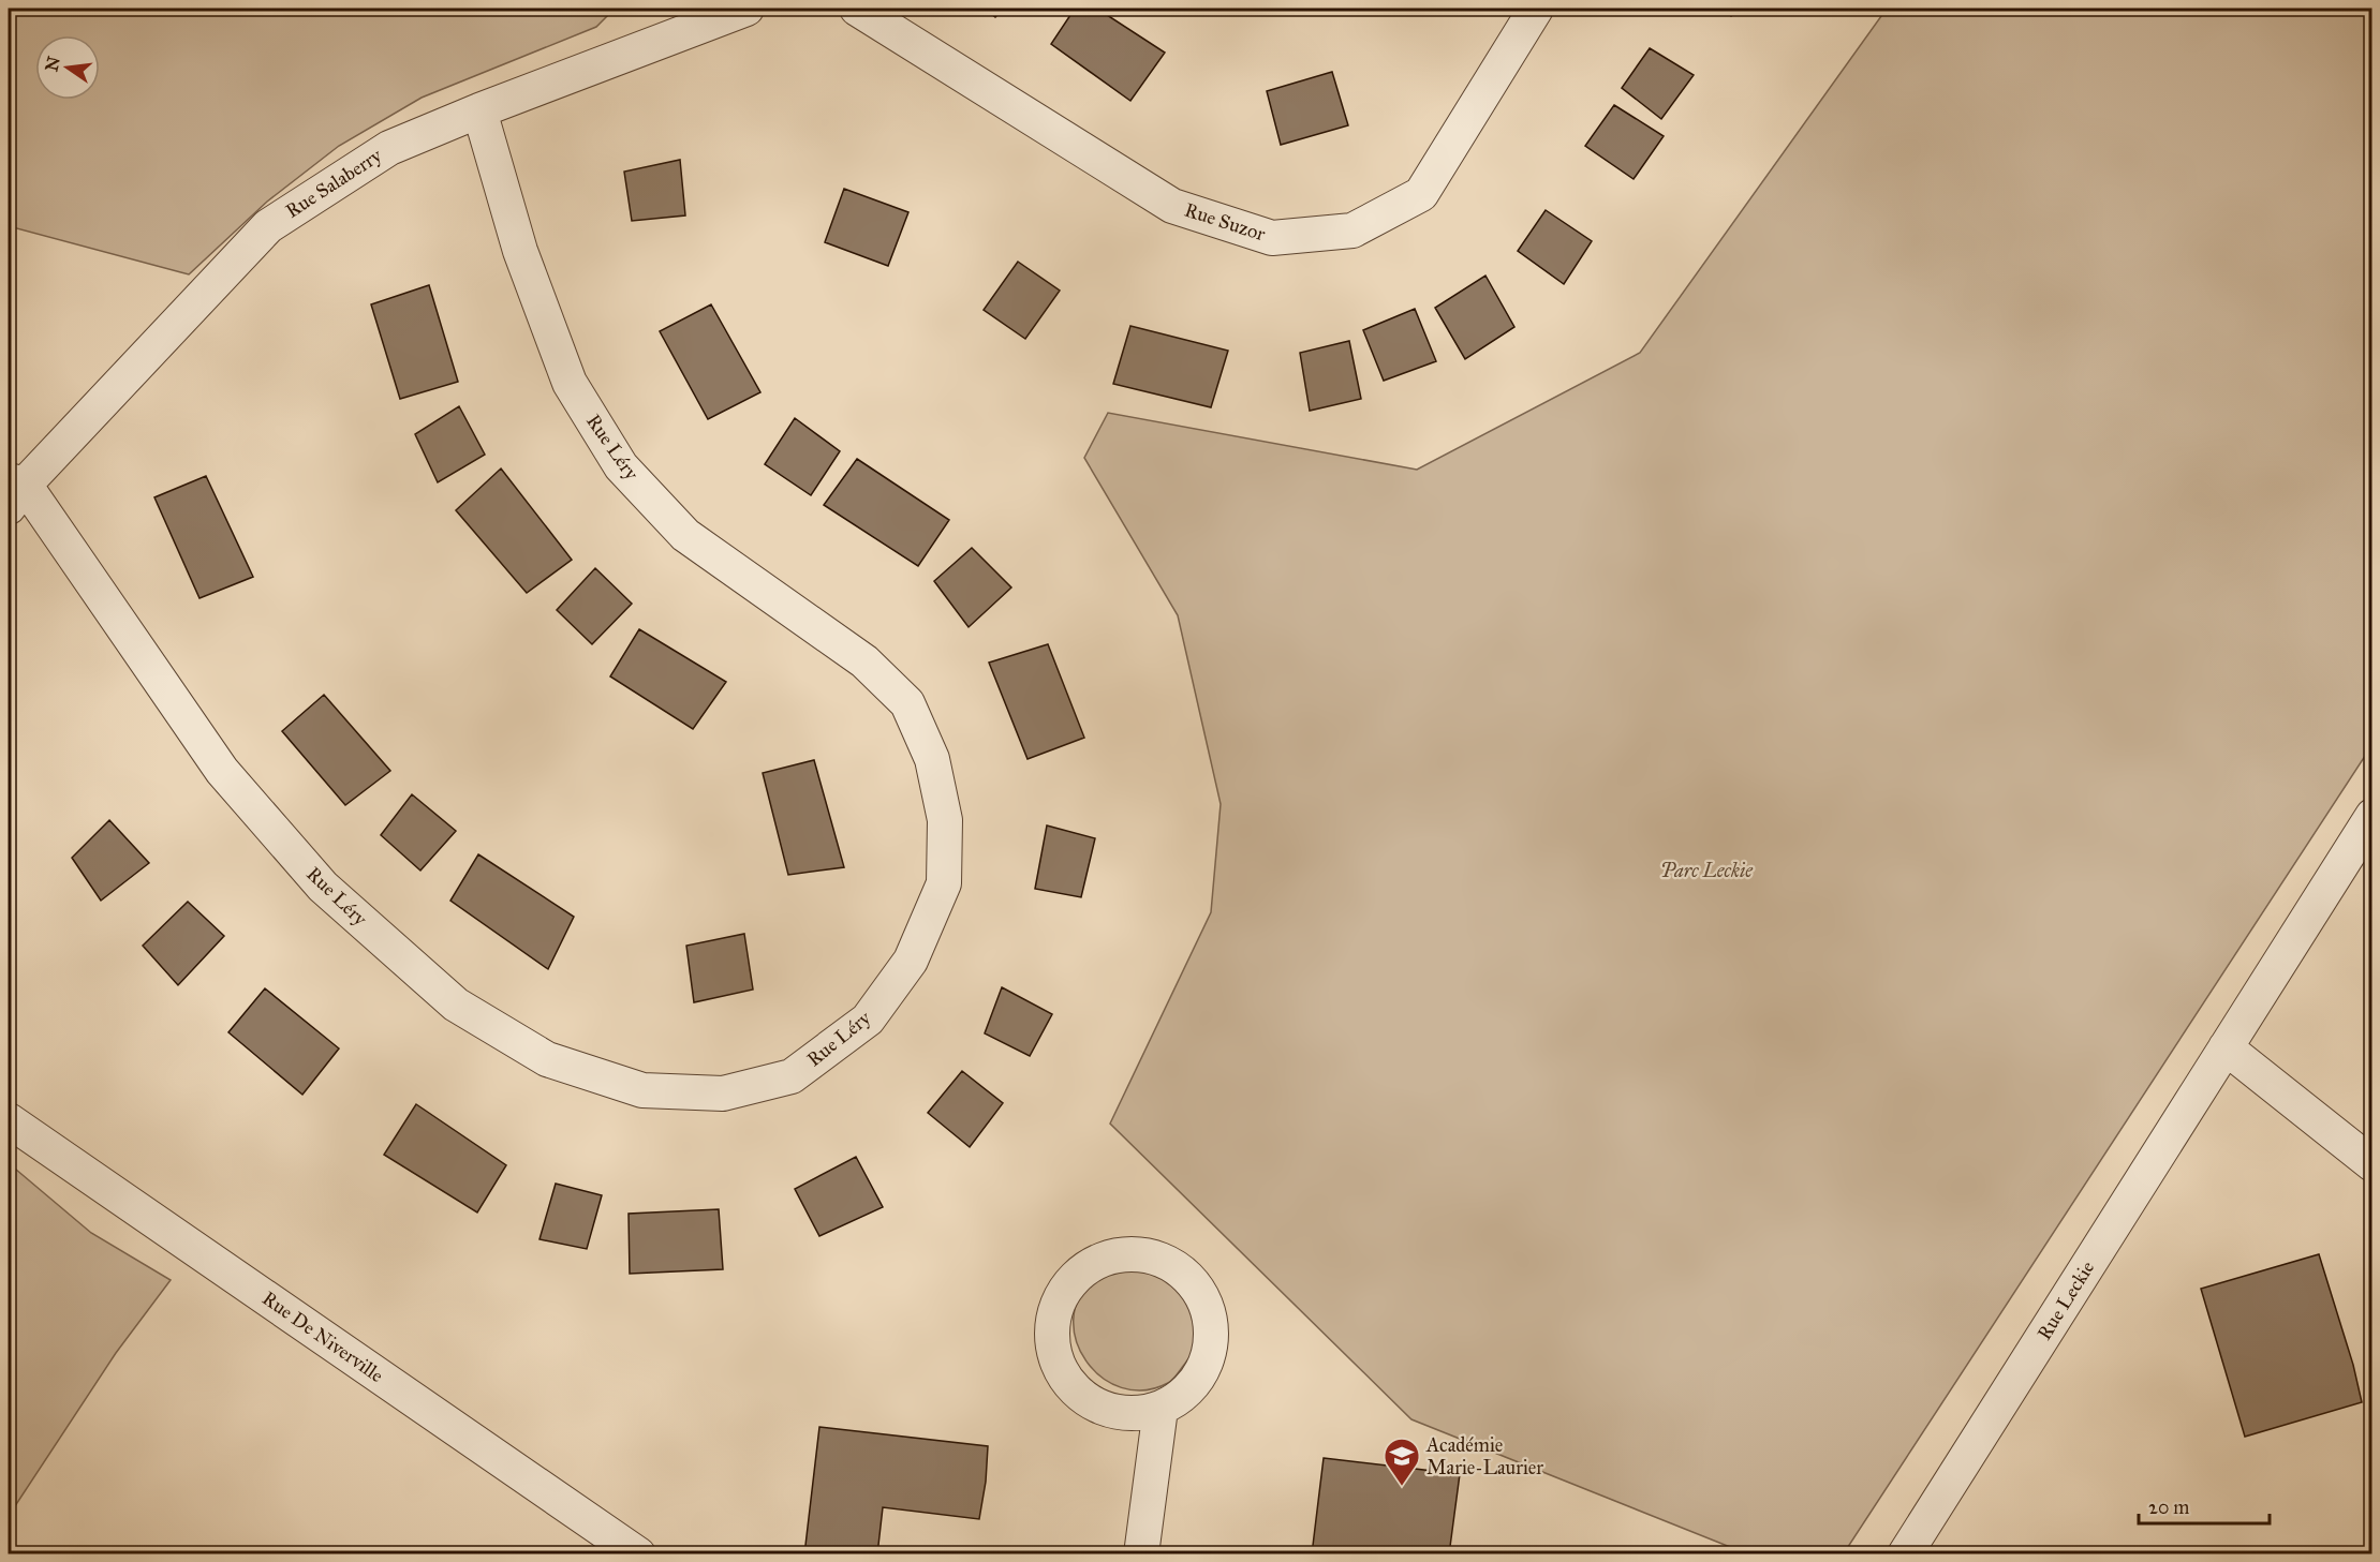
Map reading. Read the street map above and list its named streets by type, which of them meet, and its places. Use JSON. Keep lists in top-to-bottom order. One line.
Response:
{"streets":{"street":["Rue Salaberry","Rue Suzor","Rue Léry","Rue Leckie","Rue De Niverville"]},"crossings":[["Rue Salaberry","Rue Léry"]],"parks":["Parc Leckie"],"places":{"school or university":["Académie Marie-Laurier"]},"scale_bar":"20 m","north":"left"}
